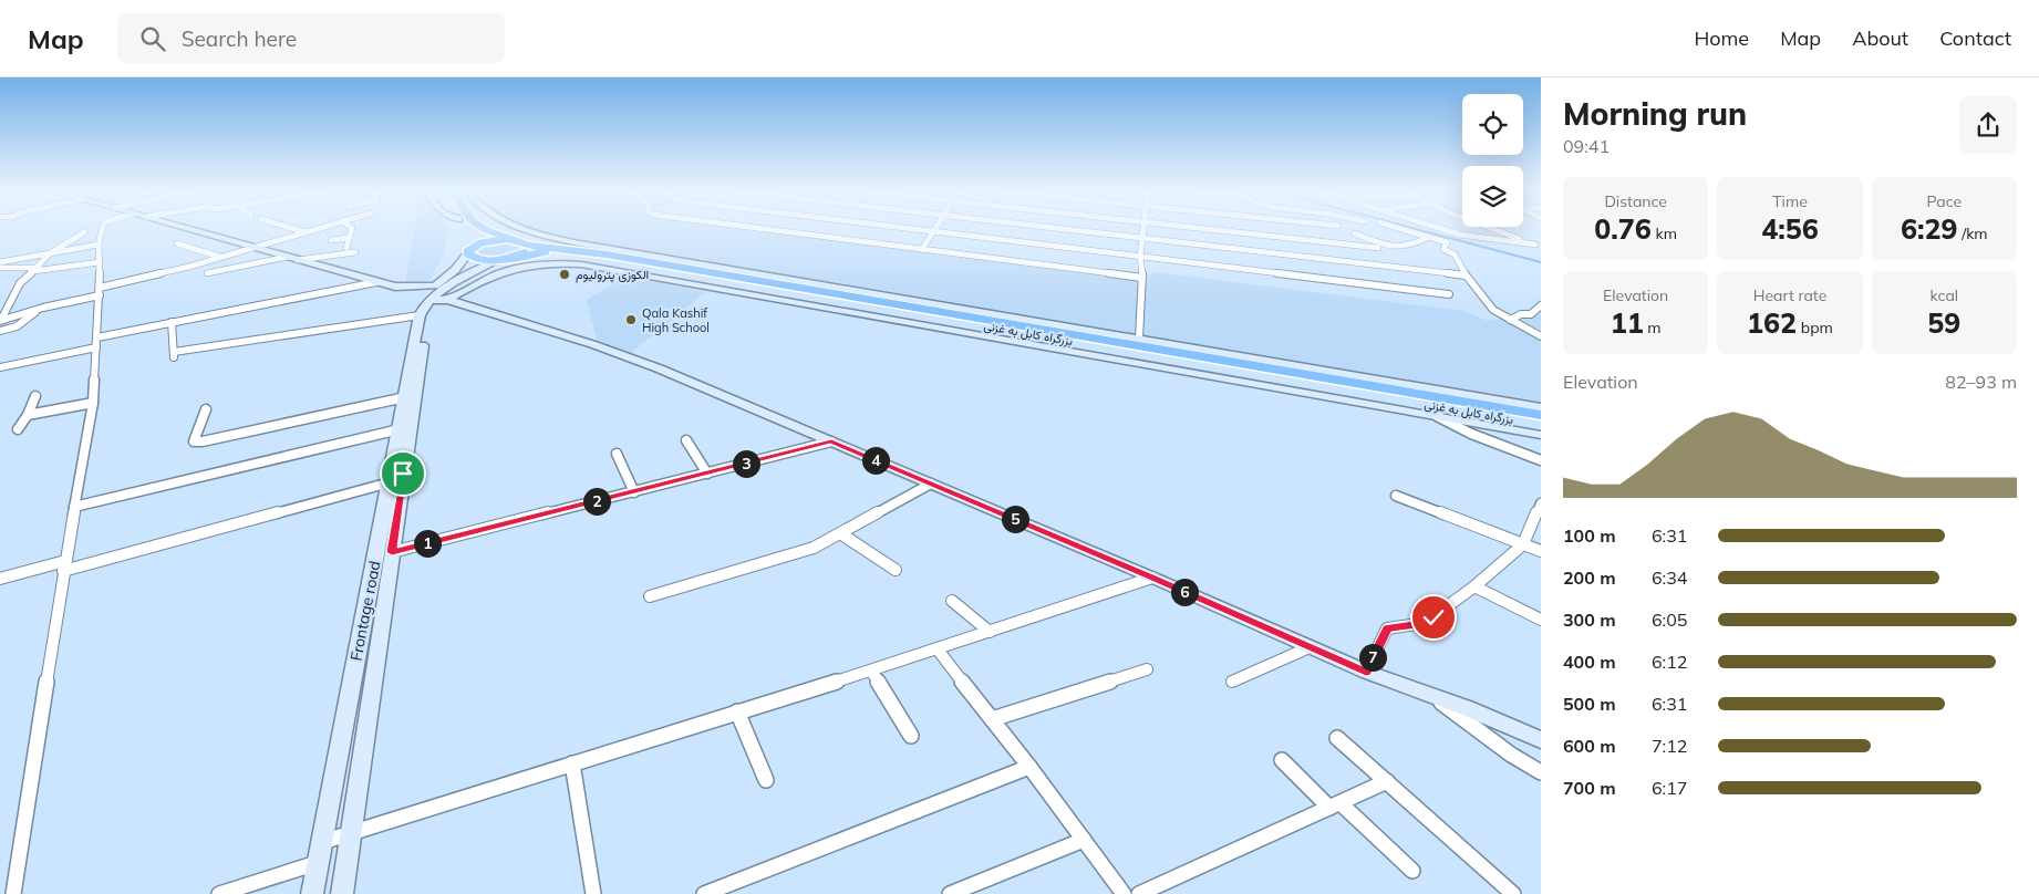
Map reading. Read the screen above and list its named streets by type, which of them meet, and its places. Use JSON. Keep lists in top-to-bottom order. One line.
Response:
{"streets":{"highway":["بزرگراه کابل به غزنی"],"street":["Frontage road"]},"places":["الکوزی پترولیوم","Qala Kashif High School"],"page":{"header":"Map","search":"Search here","nav":["Home","Map","About","Contact"],"heading":["Morning run","09:41"],"stats":[["Distance","0.76 km"],["Time","4:56"],["Pace","6:29 /km"],["Elevation","11 m"],["Heart rate","162 bpm"],["kcal","59"]],"chart":["Elevation","82–93 m"],"pins":["4","3","2","5","1","6","7"],"list":[{"name":"100 m","note":"6:31"},{"name":"200 m","note":"6:34"},{"name":"300 m","note":"6:05"},{"name":"400 m","note":"6:12"},{"name":"500 m","note":"6:31"},{"name":"600 m","note":"7:12"},{"name":"700 m","note":"6:17"}]}}
